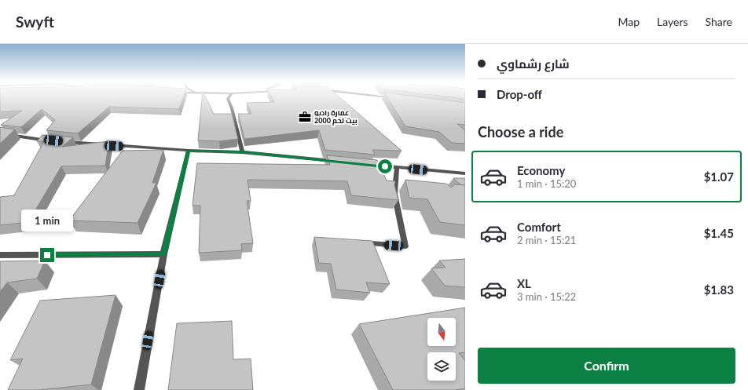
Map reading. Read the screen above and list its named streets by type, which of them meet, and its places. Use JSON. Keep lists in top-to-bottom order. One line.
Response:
{"places":{"office":["عمارة راديو بيت لحم 2000"]},"north":"bottom","page":{"header":"Swyft","nav":["Map","Layers","Share"],"banner":["شارع رشماوي","Drop-off"],"heading":"Choose a ride","list":[{"name":"Economy","note":"1 min · 15:20","value":"$1.07"},{"name":"Comfort","note":"2 min · 15:21","value":"$1.45"},{"name":"XL","note":"3 min · 15:22","value":"$1.83"}],"bubble":"1 min","buttons":"Confirm"}}
